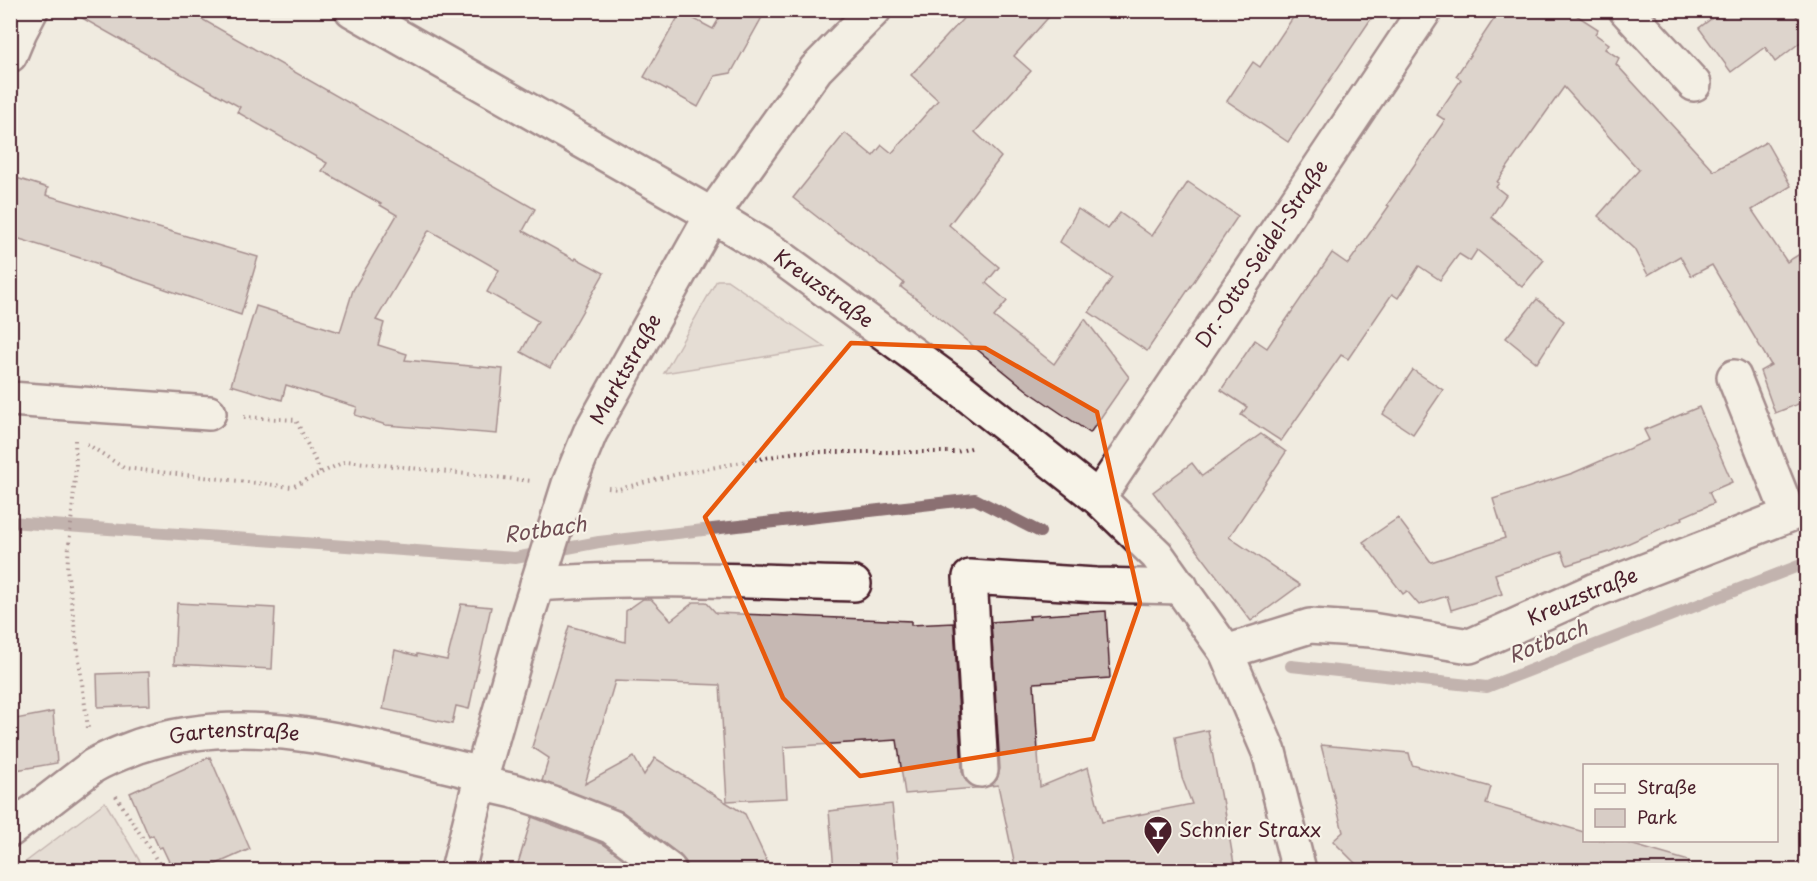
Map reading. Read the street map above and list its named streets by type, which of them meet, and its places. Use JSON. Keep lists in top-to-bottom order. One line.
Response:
{"streets":{"street":["Dr.-Otto-Seidel-Straße","Kreuzstraße","Marktstraße","Gartenstraße"]},"crossings":[["Dr.-Otto-Seidel-Straße","Kreuzstraße"],["Kreuzstraße","Marktstraße"],["Marktstraße","Gartenstraße"]],"water":["Rotbach"],"places":{"bar":["Schnier Straxx"]},"legend":["Straße","Park"]}
